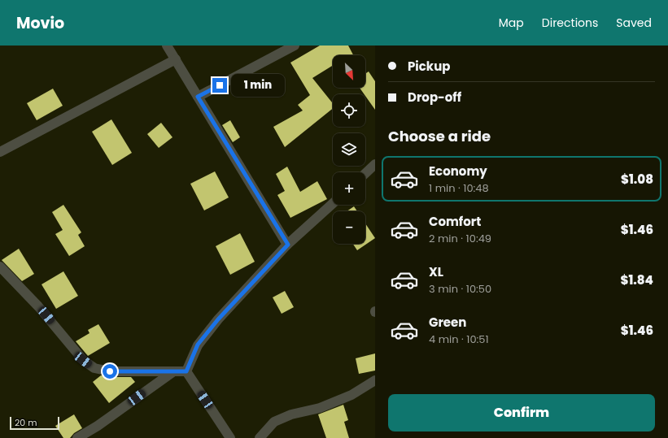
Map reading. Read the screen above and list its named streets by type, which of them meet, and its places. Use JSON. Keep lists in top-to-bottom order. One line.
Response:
{"scale_bar":"20 m","north":"bottom right","page":{"header":"Movio","nav":["Map","Directions","Saved"],"banner":["Pickup","Drop-off"],"map_buttons":["+","−"],"bubble":"1 min","heading":"Choose a ride","list":[{"name":"Economy","note":"1 min · 10:48","value":"$1.08"},{"name":"Comfort","note":"2 min · 10:49","value":"$1.46"},{"name":"XL","note":"3 min · 10:50","value":"$1.84"},{"name":"Green","note":"4 min · 10:51","value":"$1.46"}],"buttons":"Confirm","scale":"20 m"}}
